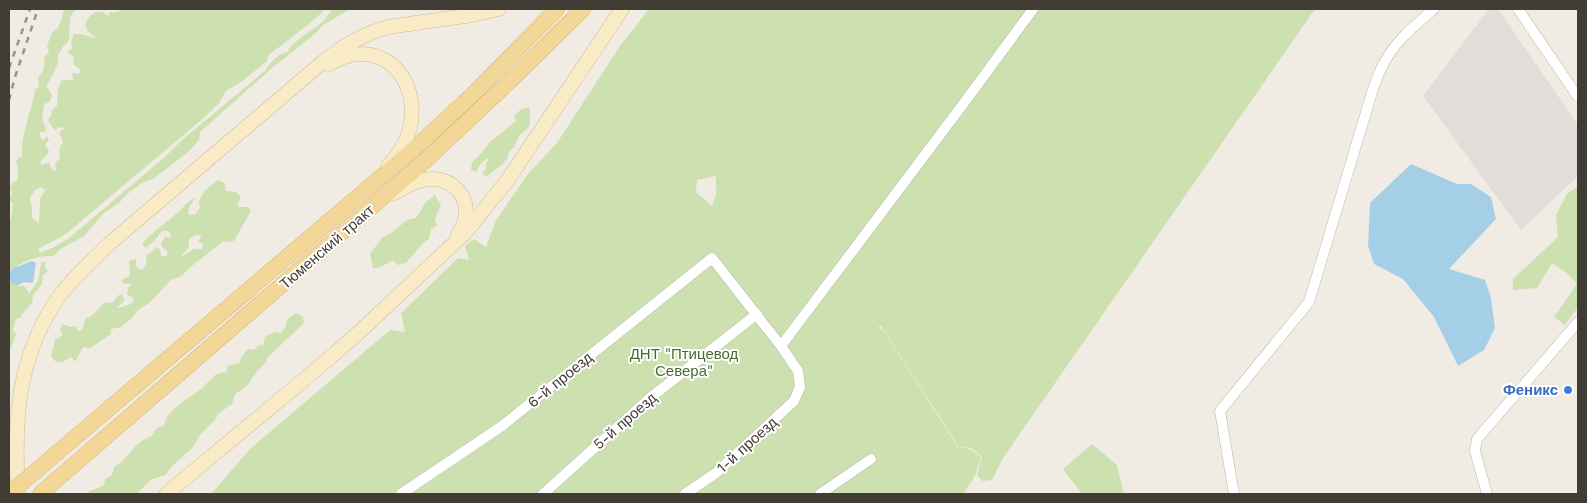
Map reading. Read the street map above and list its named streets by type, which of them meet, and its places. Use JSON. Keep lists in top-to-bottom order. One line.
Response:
{"streets":{"main road":["Тюменский тракт"],"street":["6-й проезд","5-й проезд","1-й проезд"]},"crossings":[["6-й проезд","5-й проезд"]],"parks":["ДНТ \"Птицевод Севера\""],"places":["Феникс"]}
